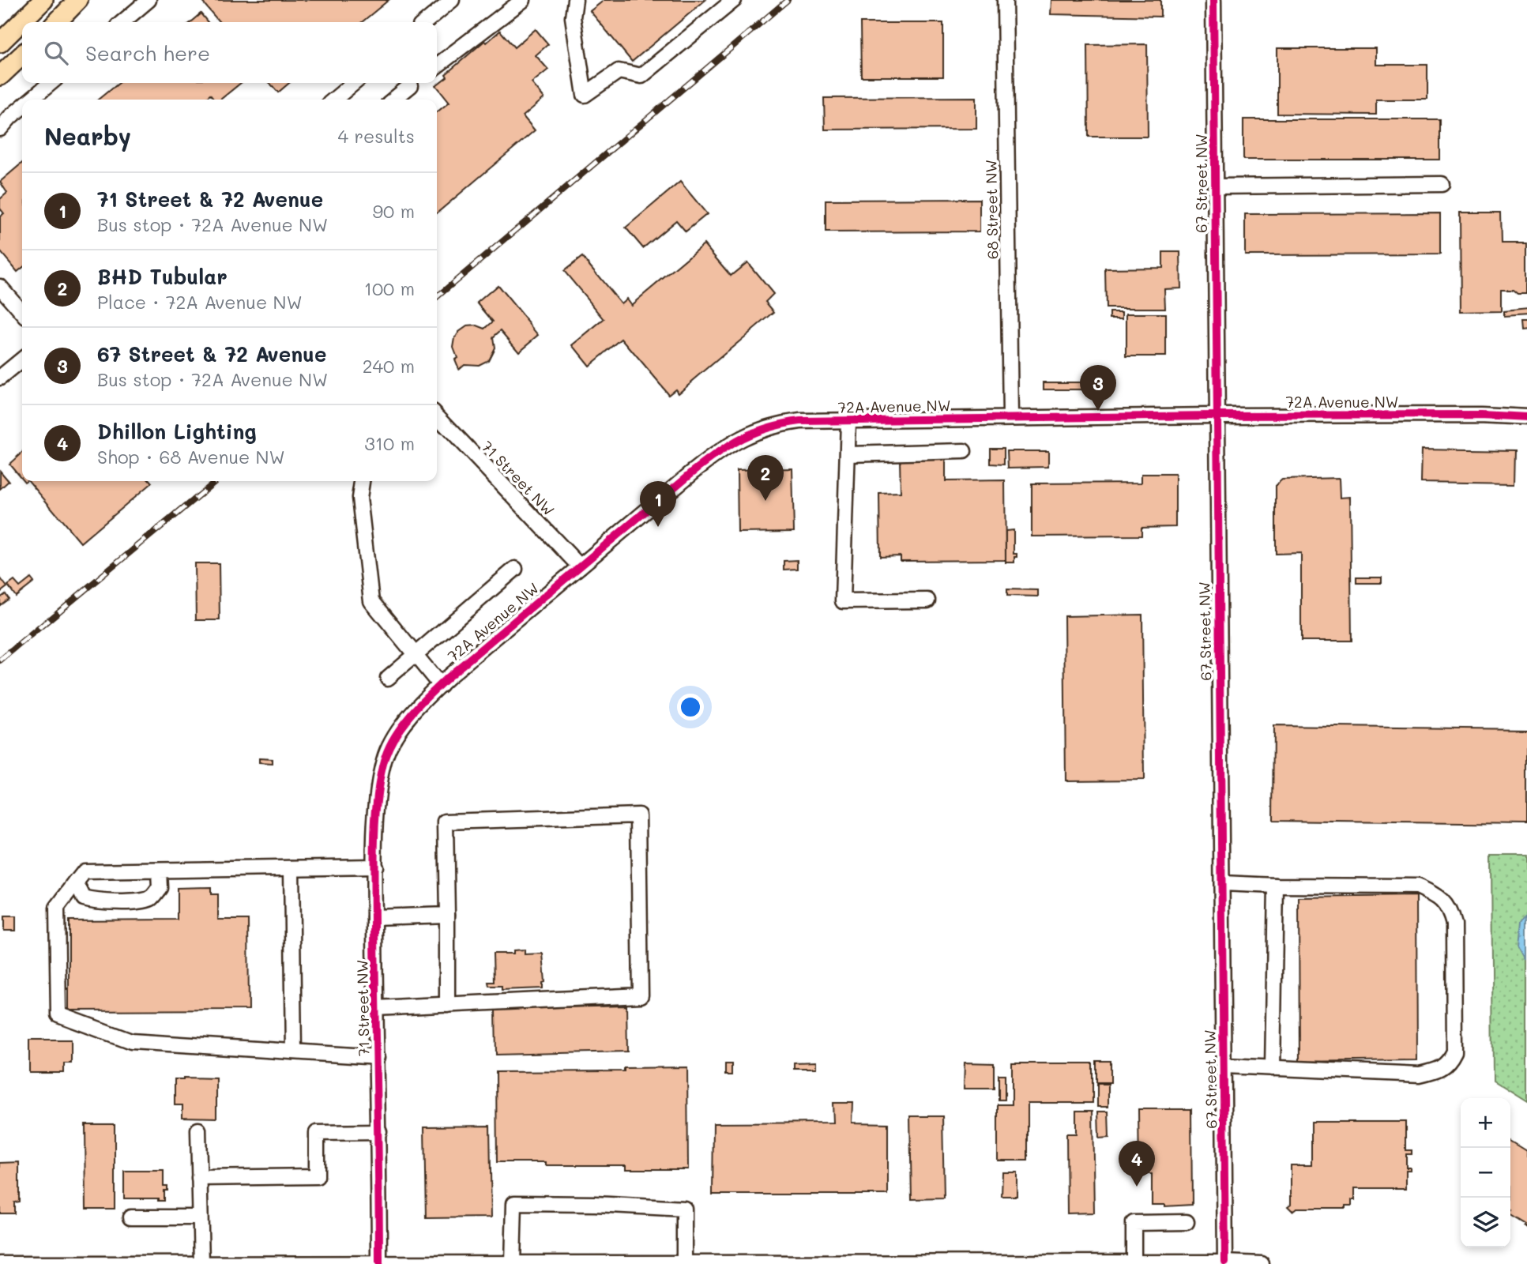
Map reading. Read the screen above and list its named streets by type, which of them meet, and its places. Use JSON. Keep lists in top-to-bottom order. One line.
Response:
{"streets":{"street":["67 Street NW","68 Street NW","72A Avenue NW","71 Street NW"]},"crossings":[["67 Street NW","72A Avenue NW"],["68 Street NW","72A Avenue NW"],["72A Avenue NW","71 Street NW"]],"page":{"search":"Search here","heading":["Nearby","4 results"],"list":[{"mark":"1","name":"71 Street & 72 Avenue","note":"Bus stop · 72A Avenue NW","value":"90 m"},{"mark":"2","name":"BHD Tubular","note":"Place · 72A Avenue NW","value":"100 m"},{"mark":"3","name":"67 Street & 72 Avenue","note":"Bus stop · 72A Avenue NW","value":"240 m"},{"mark":"4","name":"Dhillon Lighting","note":"Shop · 68 Avenue NW","value":"310 m"}],"pins":["3","2","1","4"],"map_buttons":["+","−"]}}
